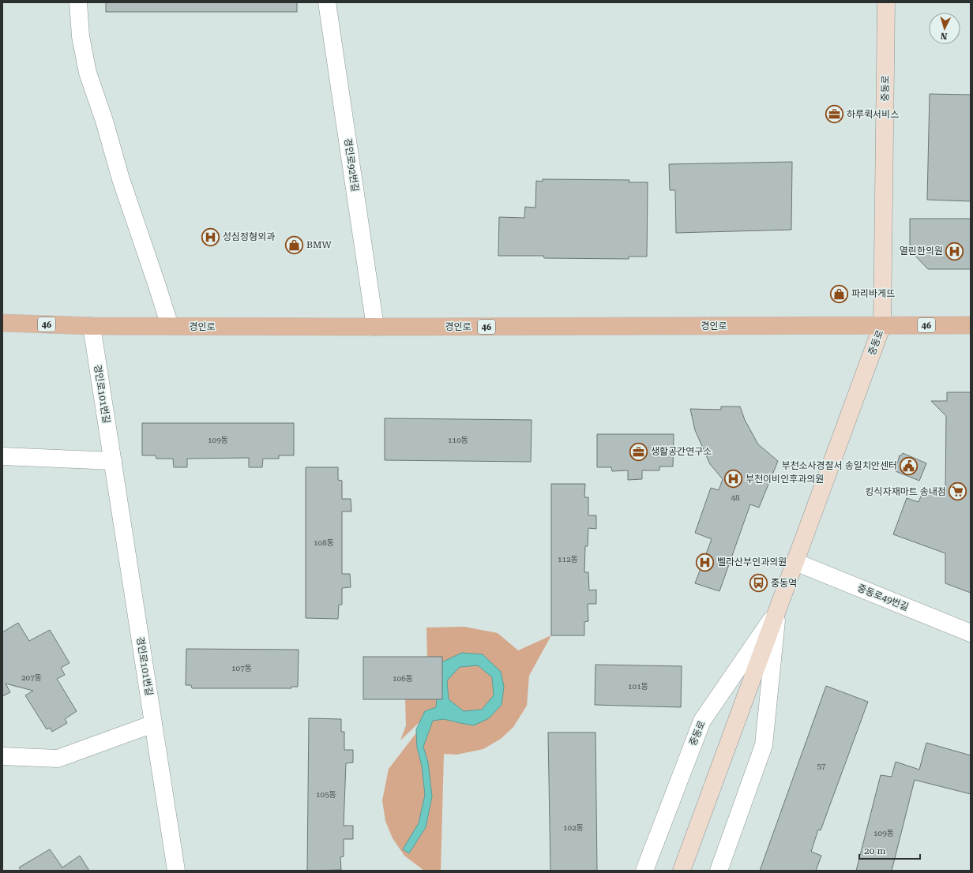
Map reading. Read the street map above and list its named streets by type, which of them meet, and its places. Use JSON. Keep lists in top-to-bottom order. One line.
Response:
{"streets":{"main road":["46","경인로"],"street":["중동로","경인로92번길","경인로101번길","중동로49번길"]},"crossings":[["중동로","경인로"],["중동로","중동로49번길"],["경인로92번길","경인로"],["경인로","경인로101번길"]],"places":{"office":["하루퀵서비스","생활공간연구소"],"hospital":["성심정형외과","열린한의원","부천이비인후과의원","벨라산부인과의원"],"shop":["BMW","파리바게뜨"],"public building":["부천소사경찰서 송일치안센터"],"supermarket":["킹식자재마트 송내점"],"bus stop":["중동역"]},"house_numbers":["109동","110동","48","108동","112동","107동","207동","106동","101동","57","105동","102동","109동"],"scale_bar":"20 m","north":"bottom"}
